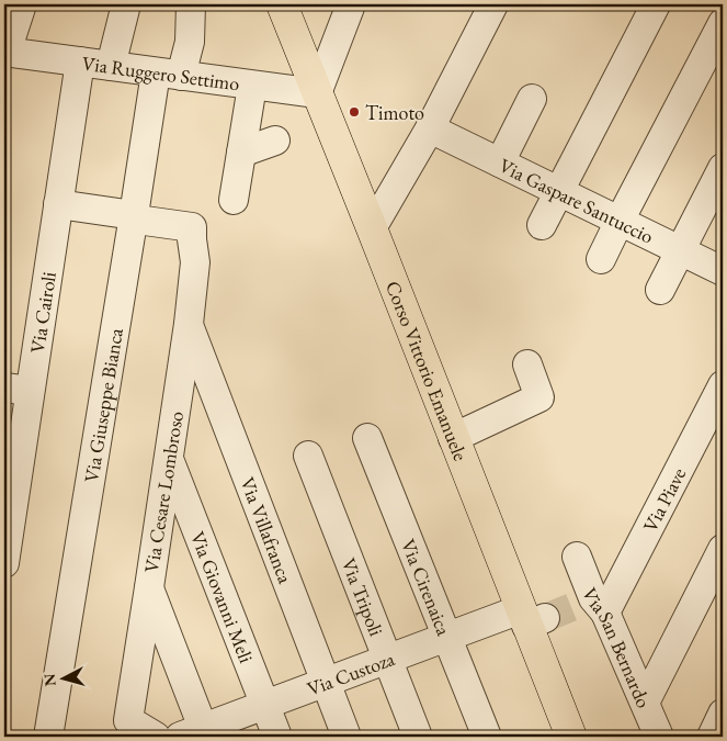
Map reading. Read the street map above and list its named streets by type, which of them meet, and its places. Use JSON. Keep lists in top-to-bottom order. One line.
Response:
{"streets":{"main road":["Corso Vittorio Emanuele"],"street":["Via Ruggero Settimo","Via Gaspare Santuccio","Via Cairoli","Via Giuseppe Bianca","Via Cesare Lombroso","Via Piave","Via Villafranca","Via Cirenaica","Via Tripoli","Via Giovanni Meli","Via San Bernardo","Via Custoza"]},"crossings":[["Via Ruggero Settimo","Via Cairoli"],["Via Ruggero Settimo","Corso Vittorio Emanuele"],["Via Ruggero Settimo","Via Giuseppe Bianca"],["Corso Vittorio Emanuele","Via Custoza"],["Via Giuseppe Bianca","Via Cesare Lombroso"],["Via Cesare Lombroso","Via Villafranca"],["Via Cesare Lombroso","Via Giovanni Meli"],["Via Piave","Via San Bernardo"],["Via Villafranca","Via Custoza"],["Via Cirenaica","Via Custoza"],["Via Tripoli","Via Custoza"],["Via Giovanni Meli","Via Custoza"]],"places":["Timoto"],"north":"left"}
